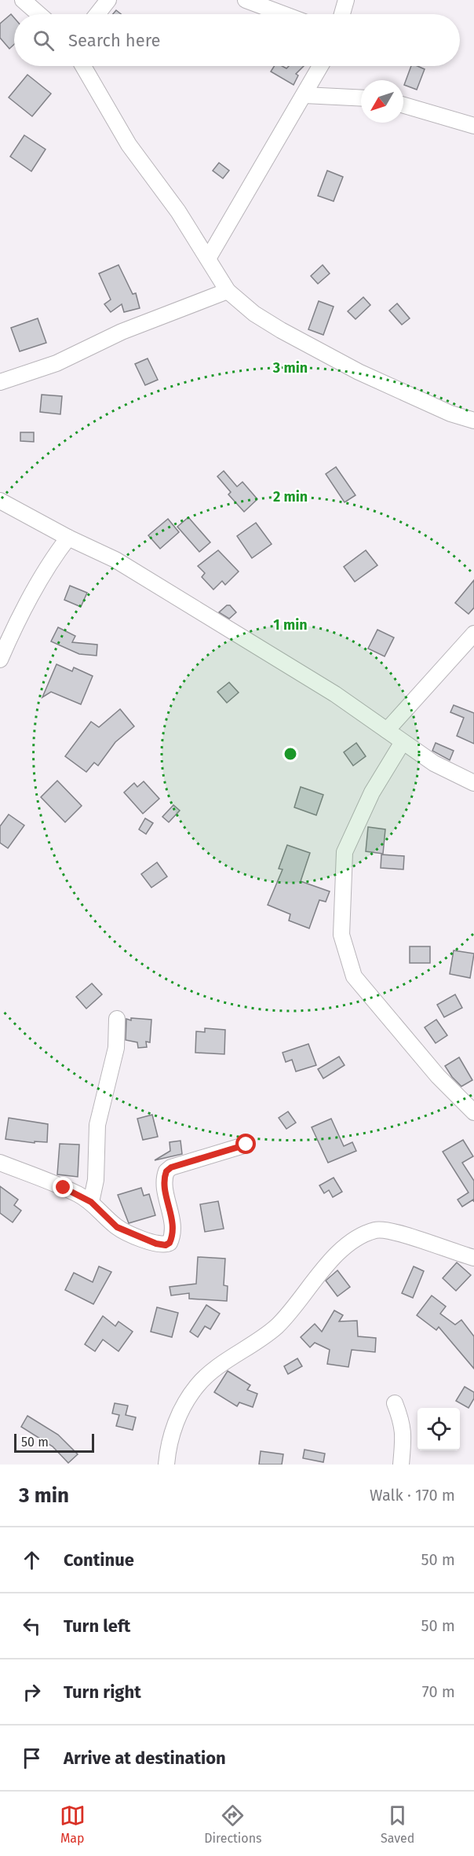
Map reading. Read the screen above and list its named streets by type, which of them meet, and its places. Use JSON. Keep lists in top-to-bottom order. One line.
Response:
{"scale_bar":"50 m","north":"bottom left","page":{"search":"Search here","scale":"50 m","heading":["3 min","Walk · 170 m"],"list":[["Continue","50 m"],["Turn left","50 m"],["Turn right","70 m"],"Arrive at destination"],"nav":["Map","Directions","Saved"]},"rings":["3 min","2 min","1 min"]}
